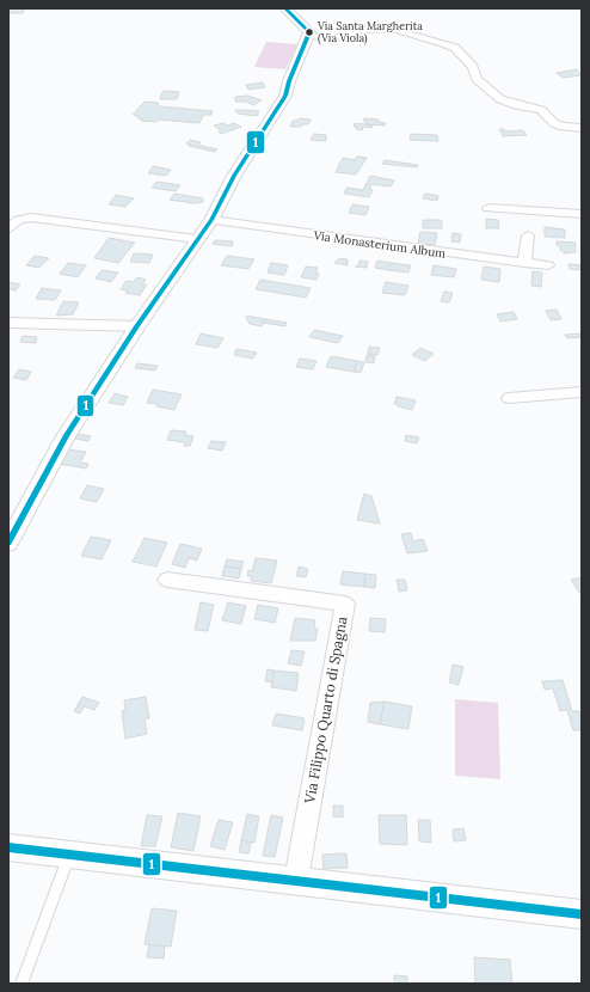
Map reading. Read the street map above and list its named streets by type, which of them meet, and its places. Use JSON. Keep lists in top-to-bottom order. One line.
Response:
{"streets":{"street":["Via Monasterium Album","Via Filippo Quarto di Spagna"]},"places":["Via Santa Margherita (Via Viola)"],"lines":["transit line 1"]}
